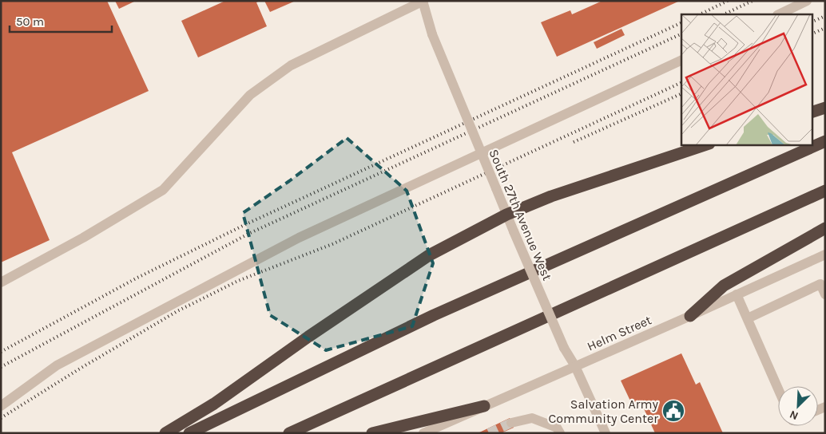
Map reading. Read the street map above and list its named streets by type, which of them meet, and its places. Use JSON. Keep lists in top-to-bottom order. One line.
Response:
{"streets":{"street":["South 27th Avenue West","Helm Street"]},"crossings":[["South 27th Avenue West","Helm Street"]],"places":{"public building":["Salvation Army Community Center"]},"scale_bar":"50 m","north":"bottom left"}
